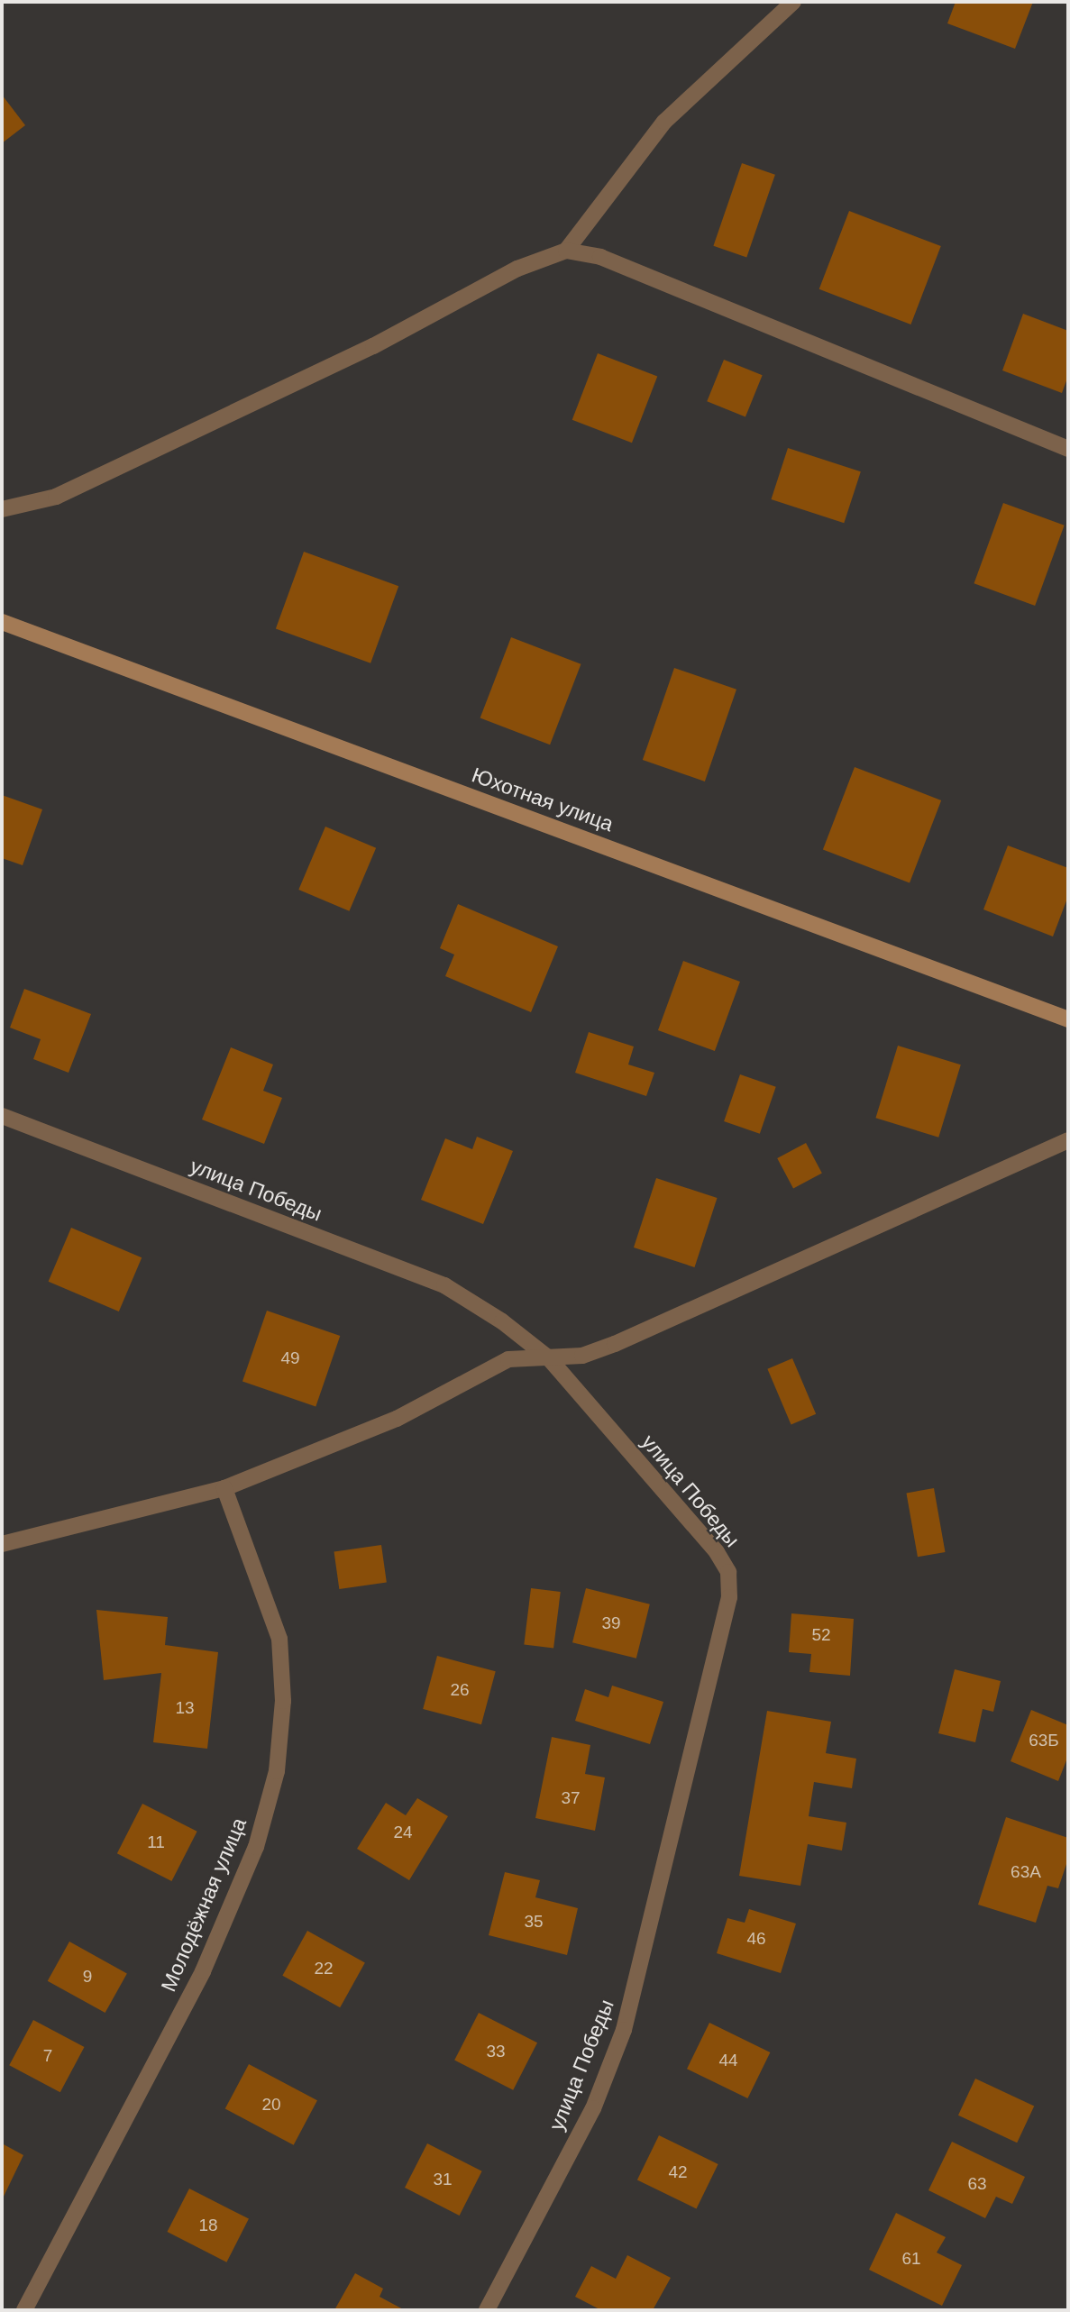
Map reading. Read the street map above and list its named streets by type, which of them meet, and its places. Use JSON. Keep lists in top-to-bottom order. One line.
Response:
{"streets":{"street":["Юхотная улица","улица Победы","Молодёжная улица"]},"house_numbers":["49","39","52","26","13","63Б","37","24","11","63А","35","46","22","9","33","7","44","20","42","31","63","18","61"]}
